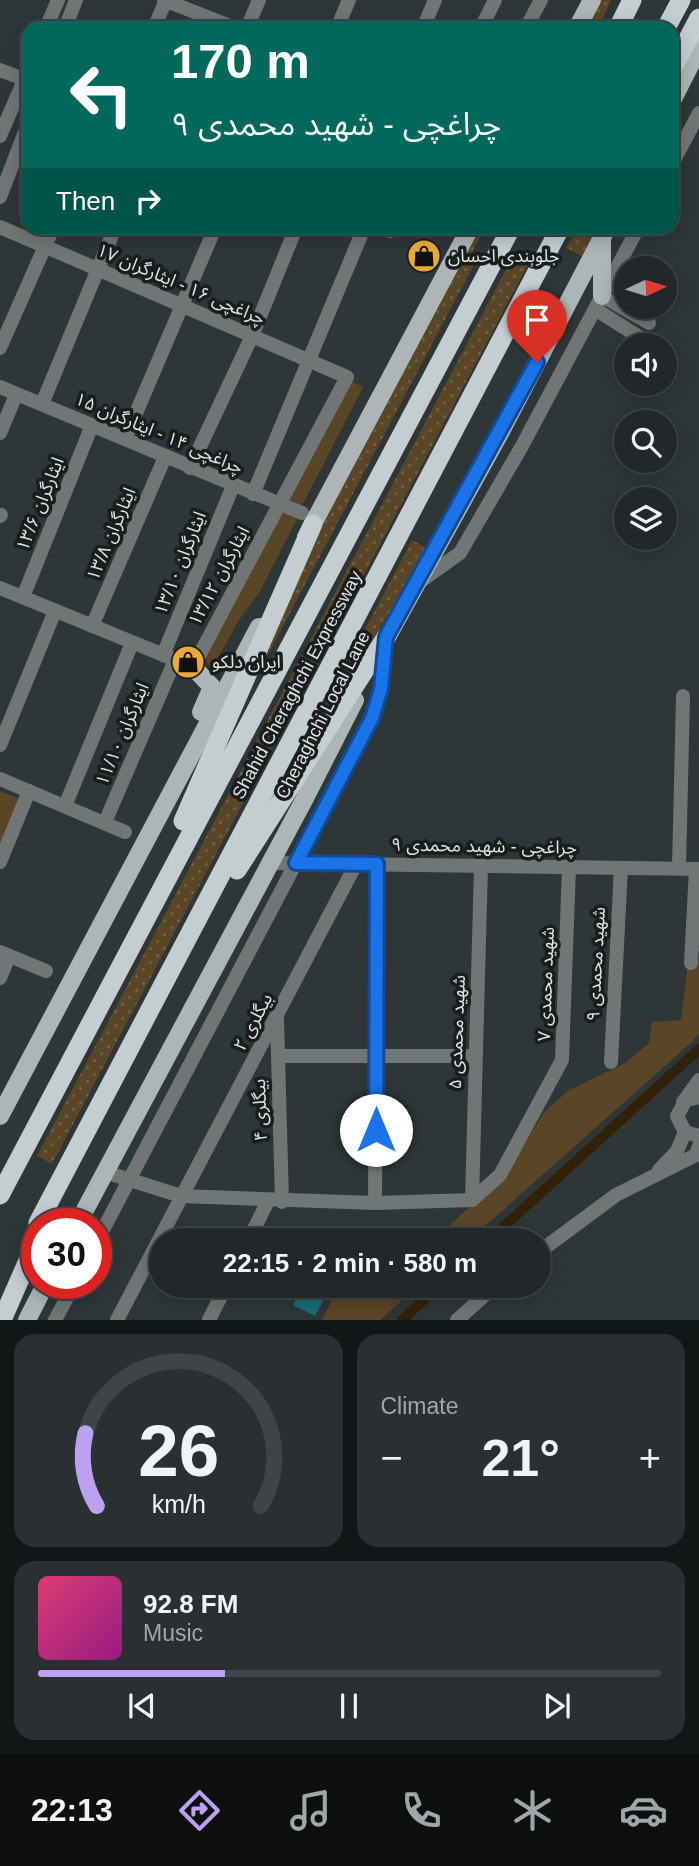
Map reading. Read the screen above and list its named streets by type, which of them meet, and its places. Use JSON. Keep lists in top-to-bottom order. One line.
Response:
{"streets":{"highway":["Shahid Cheraghchi Expressway"],"main road":["Cheraghchi Local Lane"],"street":["چراغچی ۱۶ - ایثارگران ۱۷","چراغچی ۱۴ - ایثارگران ۱۵","ایثارگران ۱۳/۶","ایثارگران ۱۳/۸","ایثارگران ۱۳/۱۰","ایثارگران ۱۳/۱۲","ایثارگران ۱۱/۱۰","۹ چراغچی - شهید محمدی","شهید محمدی ۹","شهید محمدی ۷","بیگلری ۲","شهید محمدی ۵","بیگلری ۴"]},"crossings":[["چراغچی ۱۶ - ایثارگران ۱۷","ایثارگران ۱۳/۱۲"],["چراغچی ۱۴ - ایثارگران ۱۵","ایثارگران ۱۳/۶"],["چراغچی ۱۴ - ایثارگران ۱۵","ایثارگران ۱۳/۸"],["چراغچی ۱۴ - ایثارگران ۱۵","ایثارگران ۱۳/۱۰"],["چراغچی ۱۴ - ایثارگران ۱۵","ایثارگران ۱۳/۱۲"],["ایثارگران ۱۳/۱۰","ایثارگران ۱۱/۱۰"],["Cheraghchi Local Lane","۹ چراغچی - شهید محمدی"],["۹ چراغچی - شهید محمدی","شهید محمدی ۹"],["۹ چراغچی - شهید محمدی","شهید محمدی ۷"],["۹ چراغچی - شهید محمدی","بیگلری ۲"],["۹ چراغچی - شهید محمدی","شهید محمدی ۵"],["شهید محمدی ۷","شهید محمدی ۵"],["بیگلری ۲","بیگلری ۴"]],"places":{"shop":["جلوبندی احسان","ایران دلکو"]},"north":"right","page":{"turn":["170 m","۹ چراغچی - شهید محمدی"],"then":"Then","limit":"30","trip":"22:15 · 2 min · 580 m","tile":"Climate","heat":["−","21°","+"],"song":["92.8 FM","Music"],"tabs":"22:13","gauge":["26","km/h"]}}
